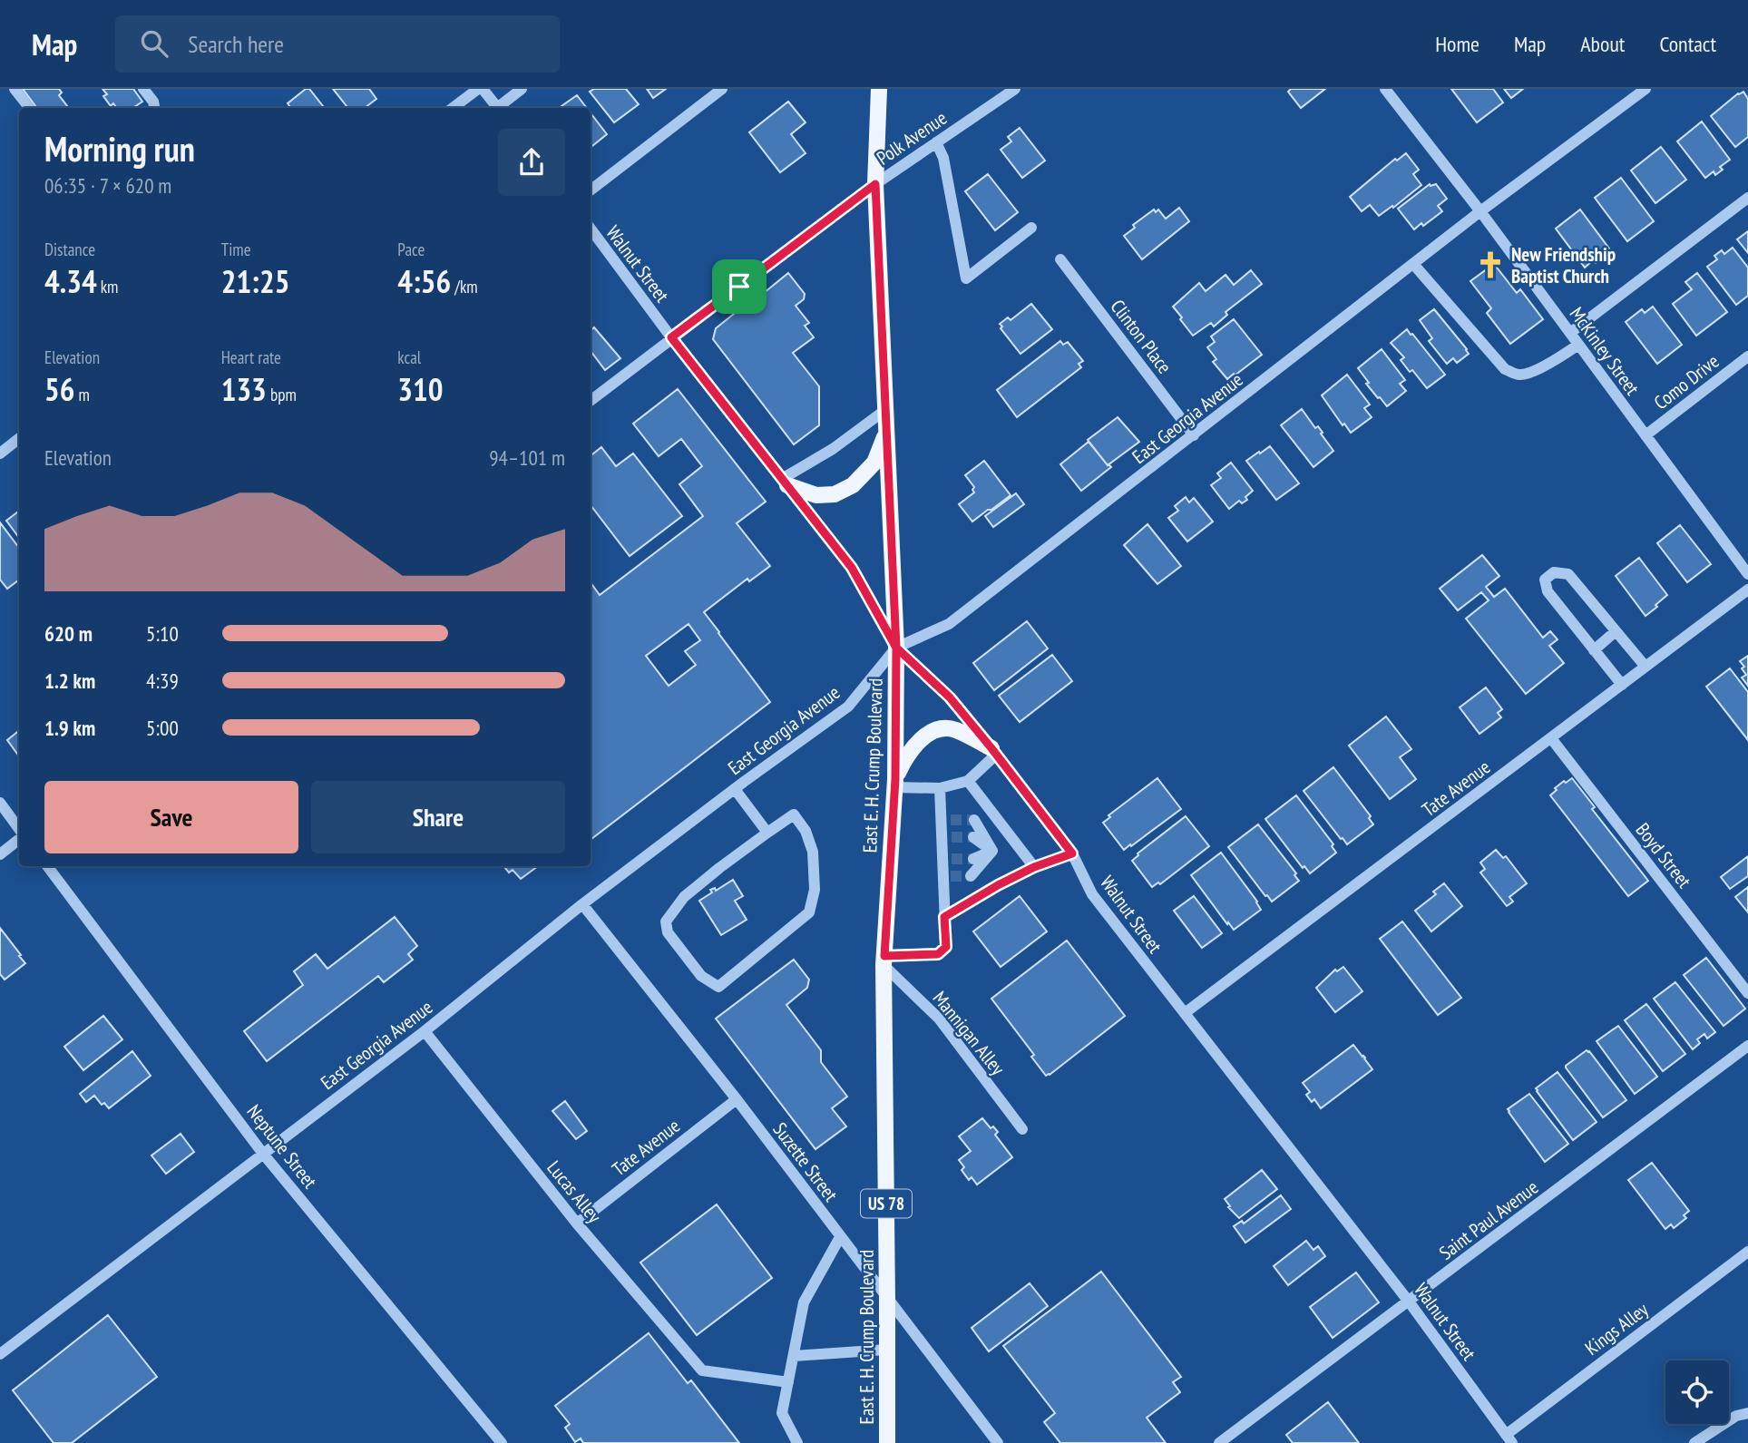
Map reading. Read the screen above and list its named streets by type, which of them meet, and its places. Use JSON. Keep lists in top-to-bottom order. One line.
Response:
{"streets":{"main road":["East E. H. Crump Boulevard","US 78"],"street":["Polk Avenue","Walnut Street","Clinton Place","McKinley Street","Como Drive","East Georgia Avenue","Tate Avenue","Boyd Street","Mannigan Alley","Neptune Street","Suzette Street","Lucas Alley","Saint Paul Avenue","Kings Alley"]},"crossings":[["Polk Avenue","Walnut Street"],["Polk Avenue","East E. H. Crump Boulevard"],["Walnut Street","East Georgia Avenue"],["Walnut Street","East E. H. Crump Boulevard"],["Walnut Street","Tate Avenue"],["Walnut Street","Saint Paul Avenue"],["Walnut Street","Kings Alley"],["Clinton Place","East Georgia Avenue"],["McKinley Street","Como Drive"],["McKinley Street","East Georgia Avenue"],["East Georgia Avenue","East E. H. Crump Boulevard"],["East Georgia Avenue","Neptune Street"],["East Georgia Avenue","Suzette Street"],["East Georgia Avenue","Lucas Alley"],["East E. H. Crump Boulevard","Mannigan Alley"],["East E. H. Crump Boulevard","Suzette Street"],["Tate Avenue","Boyd Street"],["Tate Avenue","Suzette Street"],["Tate Avenue","Lucas Alley"]],"places":{"church":["New Friendship Baptist Church"]},"page":{"header":"Map","search":"Search here","nav":["Home","Map","About","Contact"],"heading":["Morning run","06:35 · 7 × 620 m"],"stats":[["Distance","4.34 km"],["Time","21:25"],["Pace","4:56 /km"],["Elevation","56 m"],["Heart rate","133 bpm"],["kcal","310"]],"chart":["Elevation","94–101 m"],"list":[{"name":"620 m","note":"5:10"},{"name":"1.2 km","note":"4:39"},{"name":"1.9 km","note":"5:00"}],"buttons":["Save","Share"]}}
